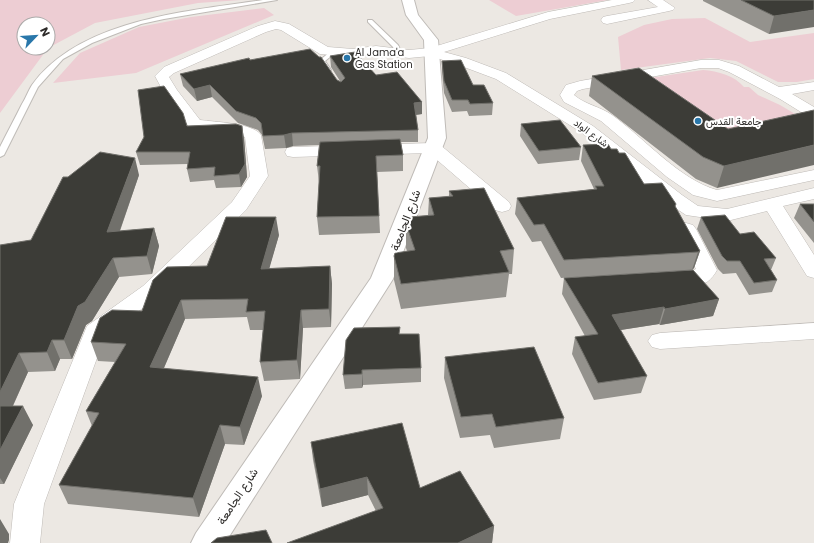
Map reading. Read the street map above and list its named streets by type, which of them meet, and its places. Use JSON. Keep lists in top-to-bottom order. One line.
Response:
{"streets":{"main road":["شارع الجامعة"],"street":["شارع الواد"]},"crossings":[["شارع الواد","شارع الجامعة"]],"places":["Al Jama'a Gas Station","جامعة القدس"],"north":"top right"}
